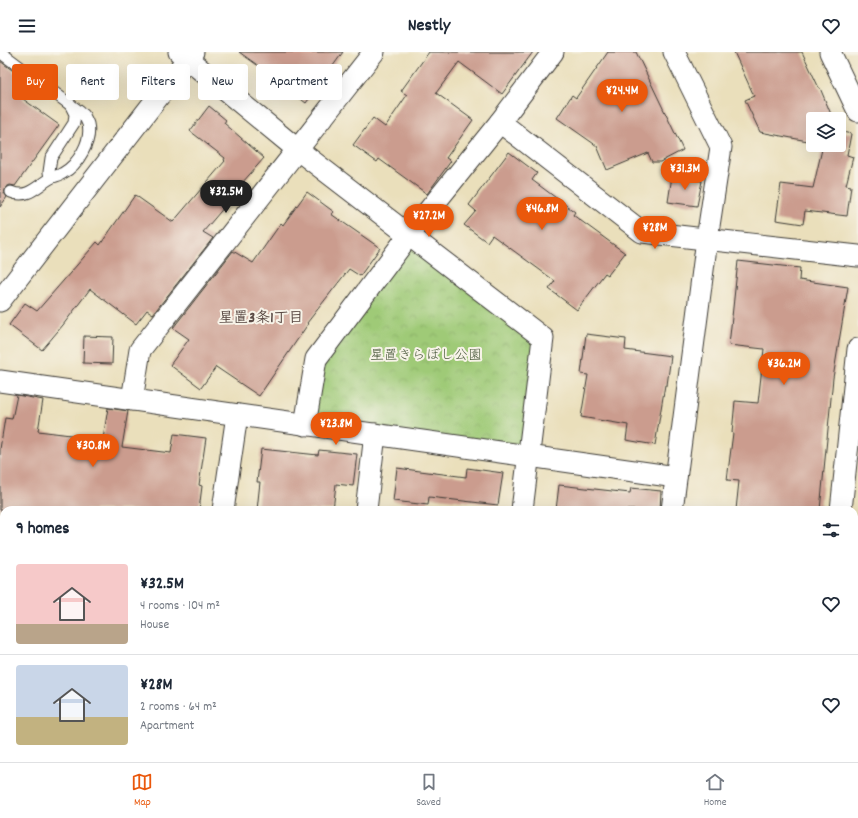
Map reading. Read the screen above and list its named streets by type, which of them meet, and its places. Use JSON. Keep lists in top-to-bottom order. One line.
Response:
{"districts":["星置3条1丁目"],"parks":["星置きらぼし公園"],"page":{"header":"Nestly","chip":["Buy","Rent","Filters","New","Apartment"],"price":["¥24.4M","¥31.3M","¥32.5M","¥46.8M","¥27.2M","¥28M","¥36.2M","¥23.8M","¥30.8M"],"heading":"9 homes","list":[{"name":"¥32.5M","note":"4 rooms · 104 m² · House"},{"name":"¥28M","note":"2 rooms · 64 m² · Apartment"}],"tabs":["Map","Saved","Home"]}}
